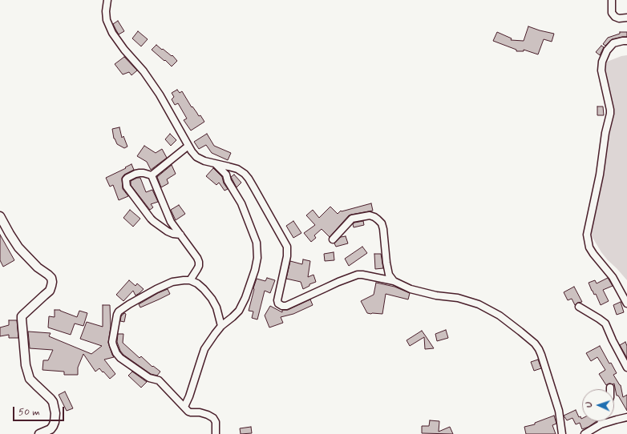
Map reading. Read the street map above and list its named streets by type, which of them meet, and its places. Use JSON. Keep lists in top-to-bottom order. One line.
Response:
{"scale_bar":"50 m","north":"left"}
